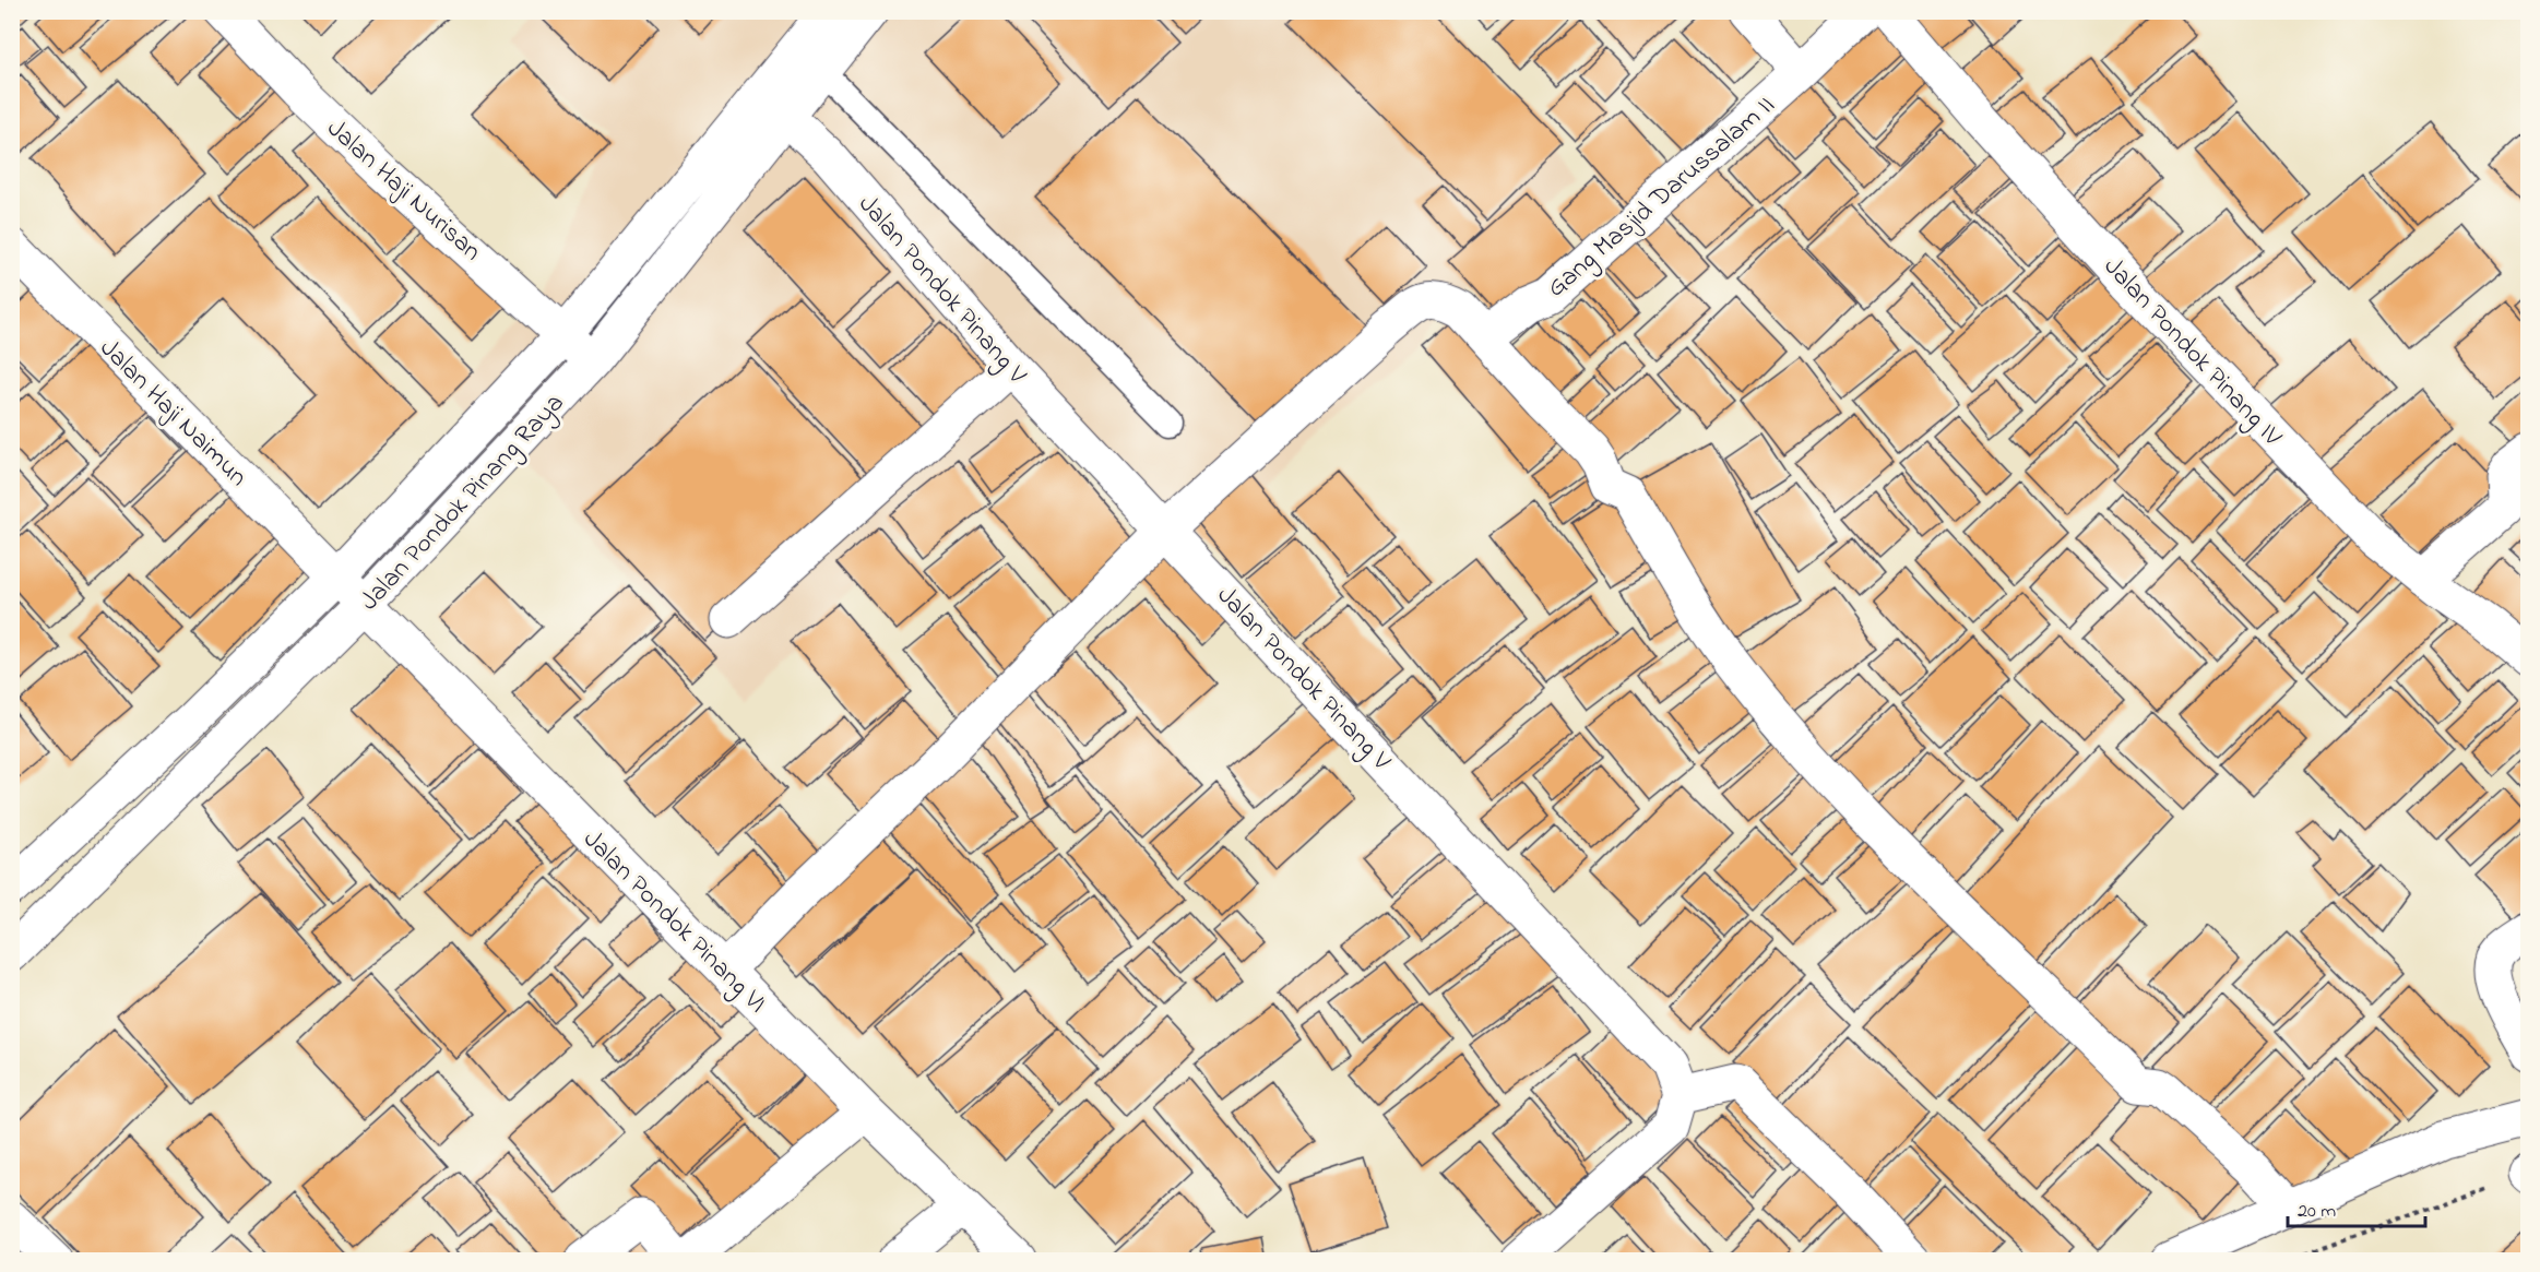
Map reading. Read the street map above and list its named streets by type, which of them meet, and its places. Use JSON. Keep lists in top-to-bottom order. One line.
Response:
{"streets":{"street":["Jalan Haji Nurisan","Gang Masjid Darussalam II","Jalan Pondok Pinang V","Jalan Pondok Pinang IV","Jalan Haji Naimun","Jalan Pondok Pinang Raya","Jalan Pondok Pinang VI"]},"crossings":[["Jalan Haji Nurisan","Jalan Pondok Pinang Raya"],["Jalan Pondok Pinang V","Jalan Pondok Pinang Raya"],["Jalan Haji Naimun","Jalan Pondok Pinang Raya"],["Jalan Haji Naimun","Jalan Pondok Pinang VI"],["Jalan Pondok Pinang Raya","Jalan Pondok Pinang VI"]],"scale_bar":"20 m"}
